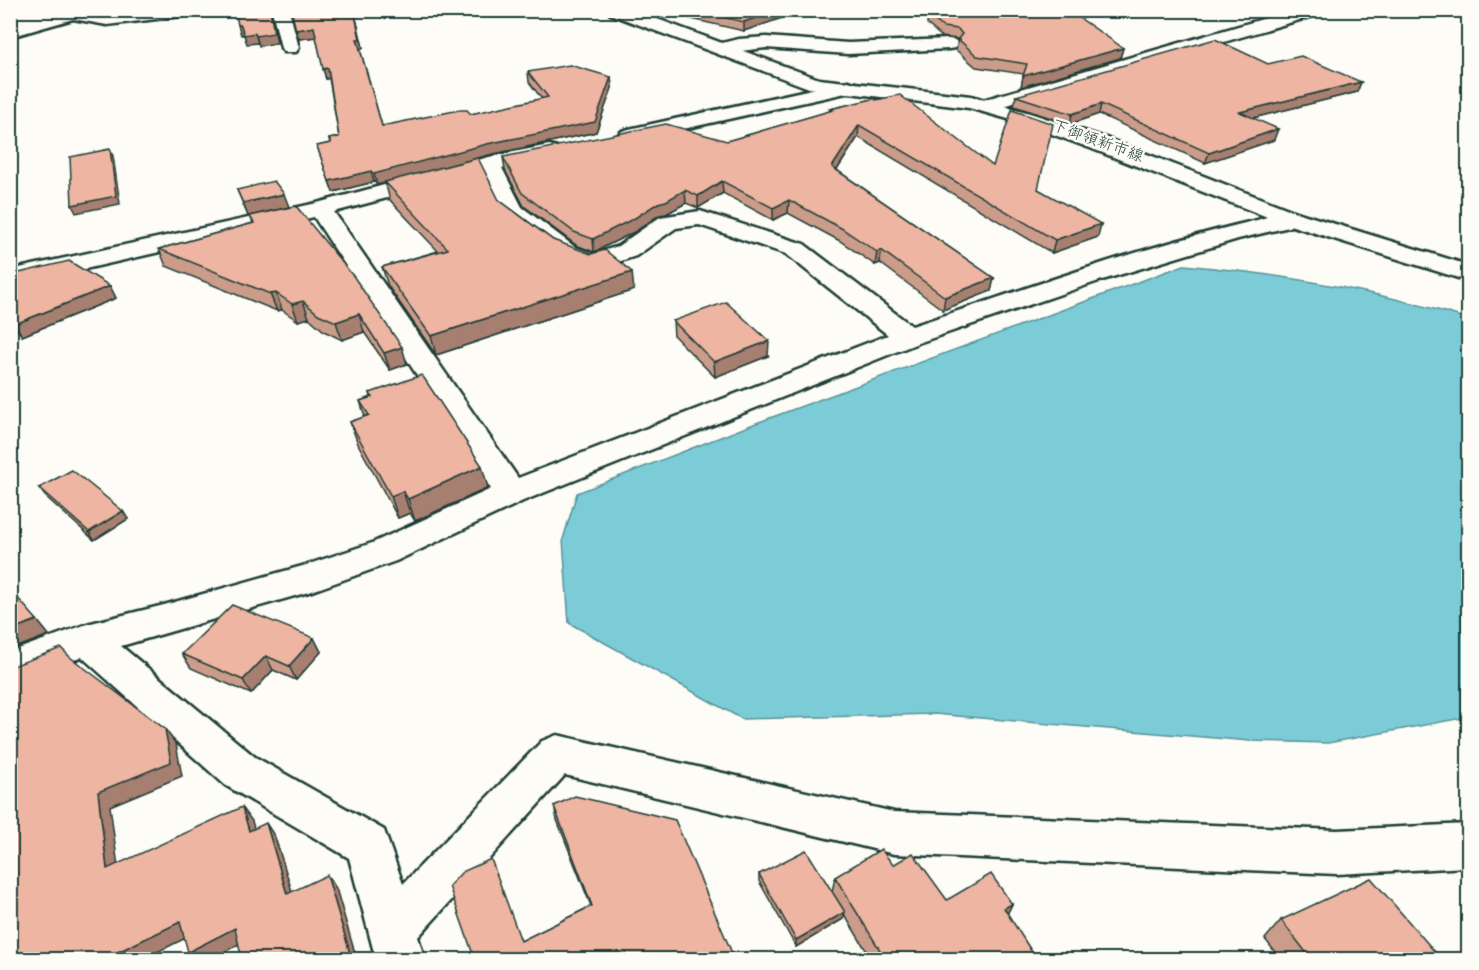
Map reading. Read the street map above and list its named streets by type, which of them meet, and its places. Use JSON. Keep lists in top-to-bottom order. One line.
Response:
{"streets":{"main road":["下御領新市線"]}}
